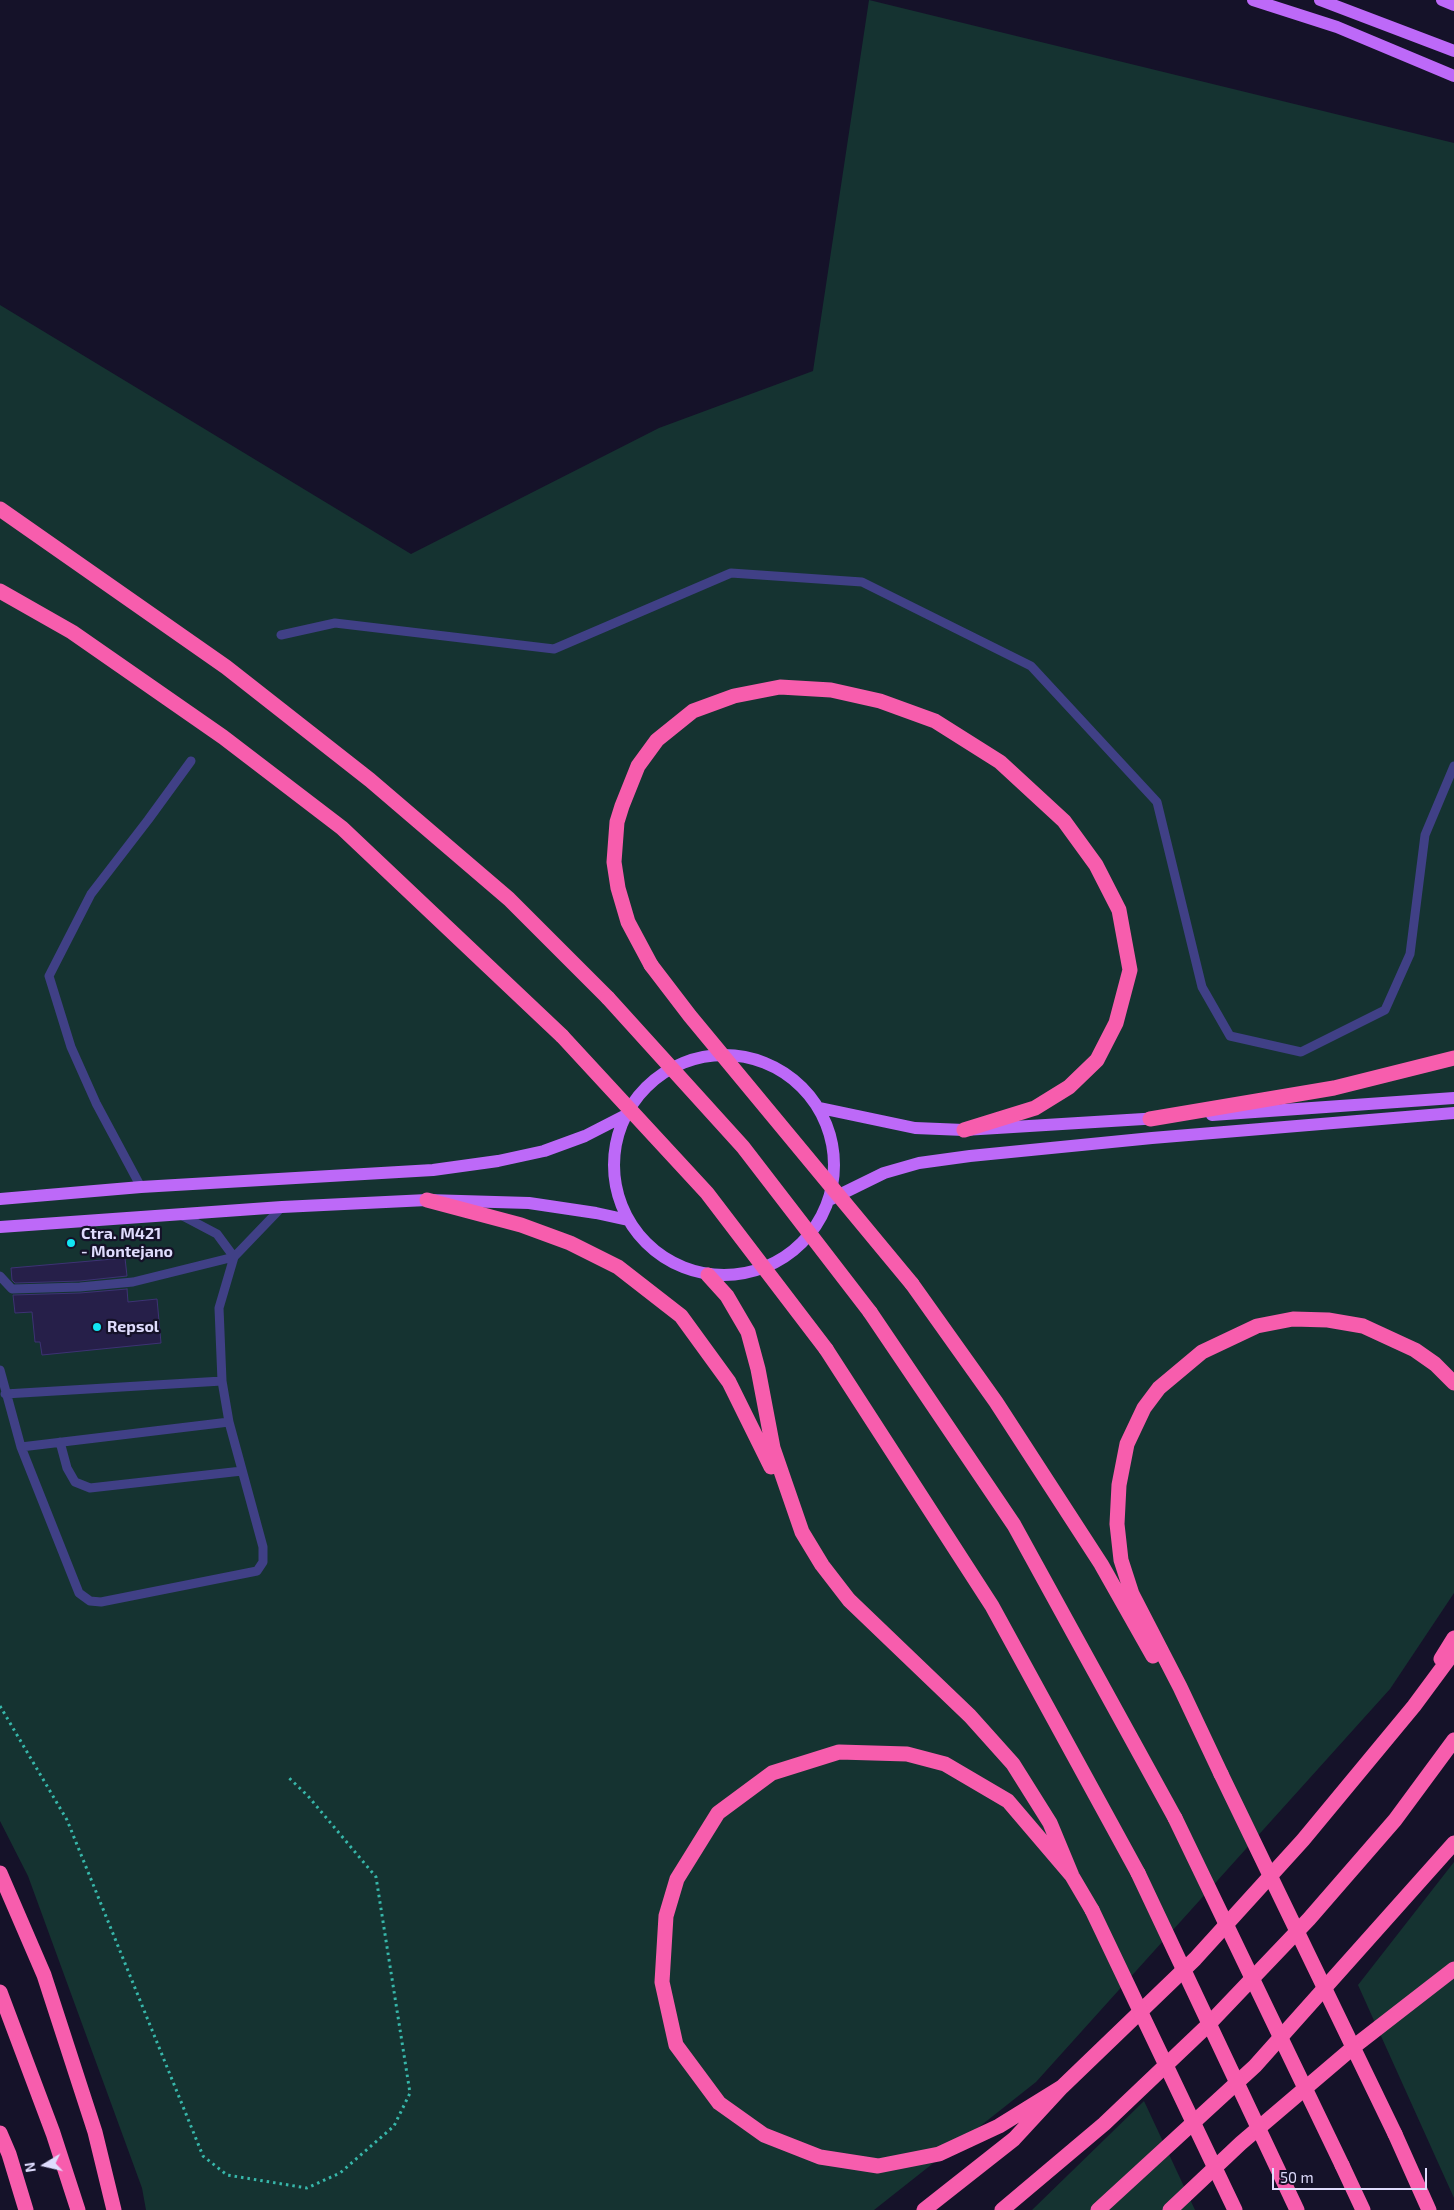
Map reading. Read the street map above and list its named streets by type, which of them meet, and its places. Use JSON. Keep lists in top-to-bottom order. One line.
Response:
{"places":["Ctra. M421 - Montejano","Repsol"],"scale_bar":"50 m","north":"left"}
